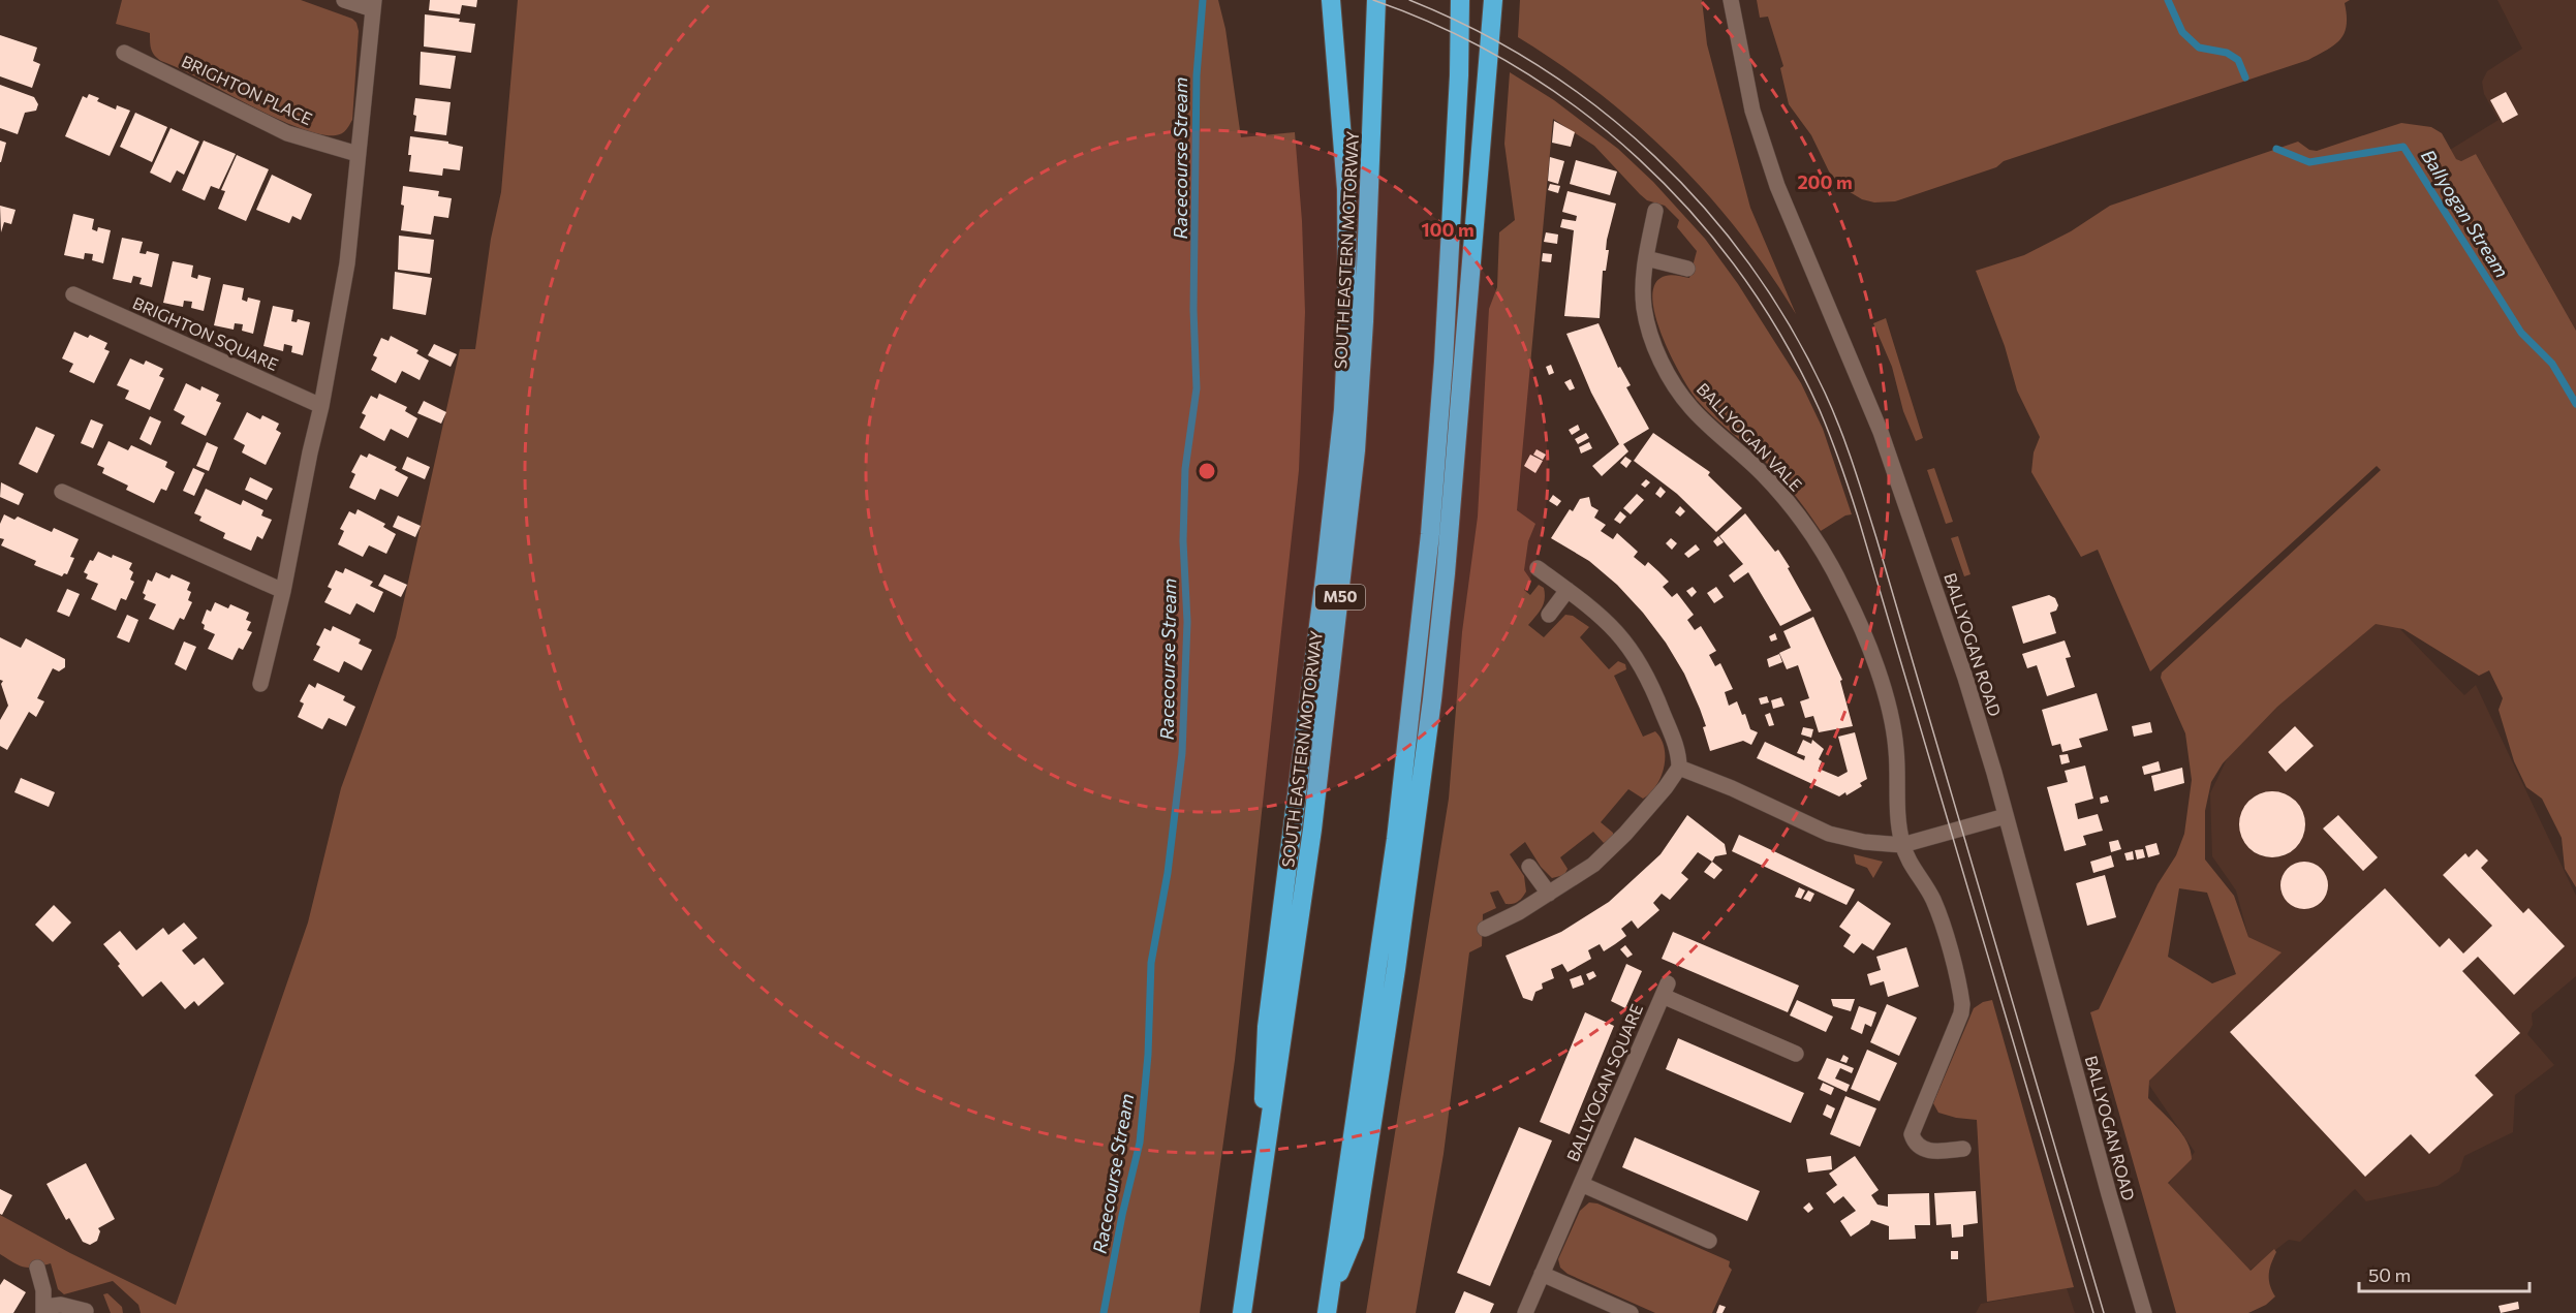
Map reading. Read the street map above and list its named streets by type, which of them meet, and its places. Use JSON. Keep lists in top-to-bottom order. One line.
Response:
{"streets":{"highway":["SOUTH EASTERN MOTORWAY","M50"],"street":["BRIGHTON PLACE","BRIGHTON SQUARE","BALLYOGAN VALE","BALLYOGAN ROAD","BALLYOGAN SQUARE"]},"water":["Racecourse Stream","Ballyogan Stream"],"scale_bar":"50 m","rings":["200 m","100 m"]}
